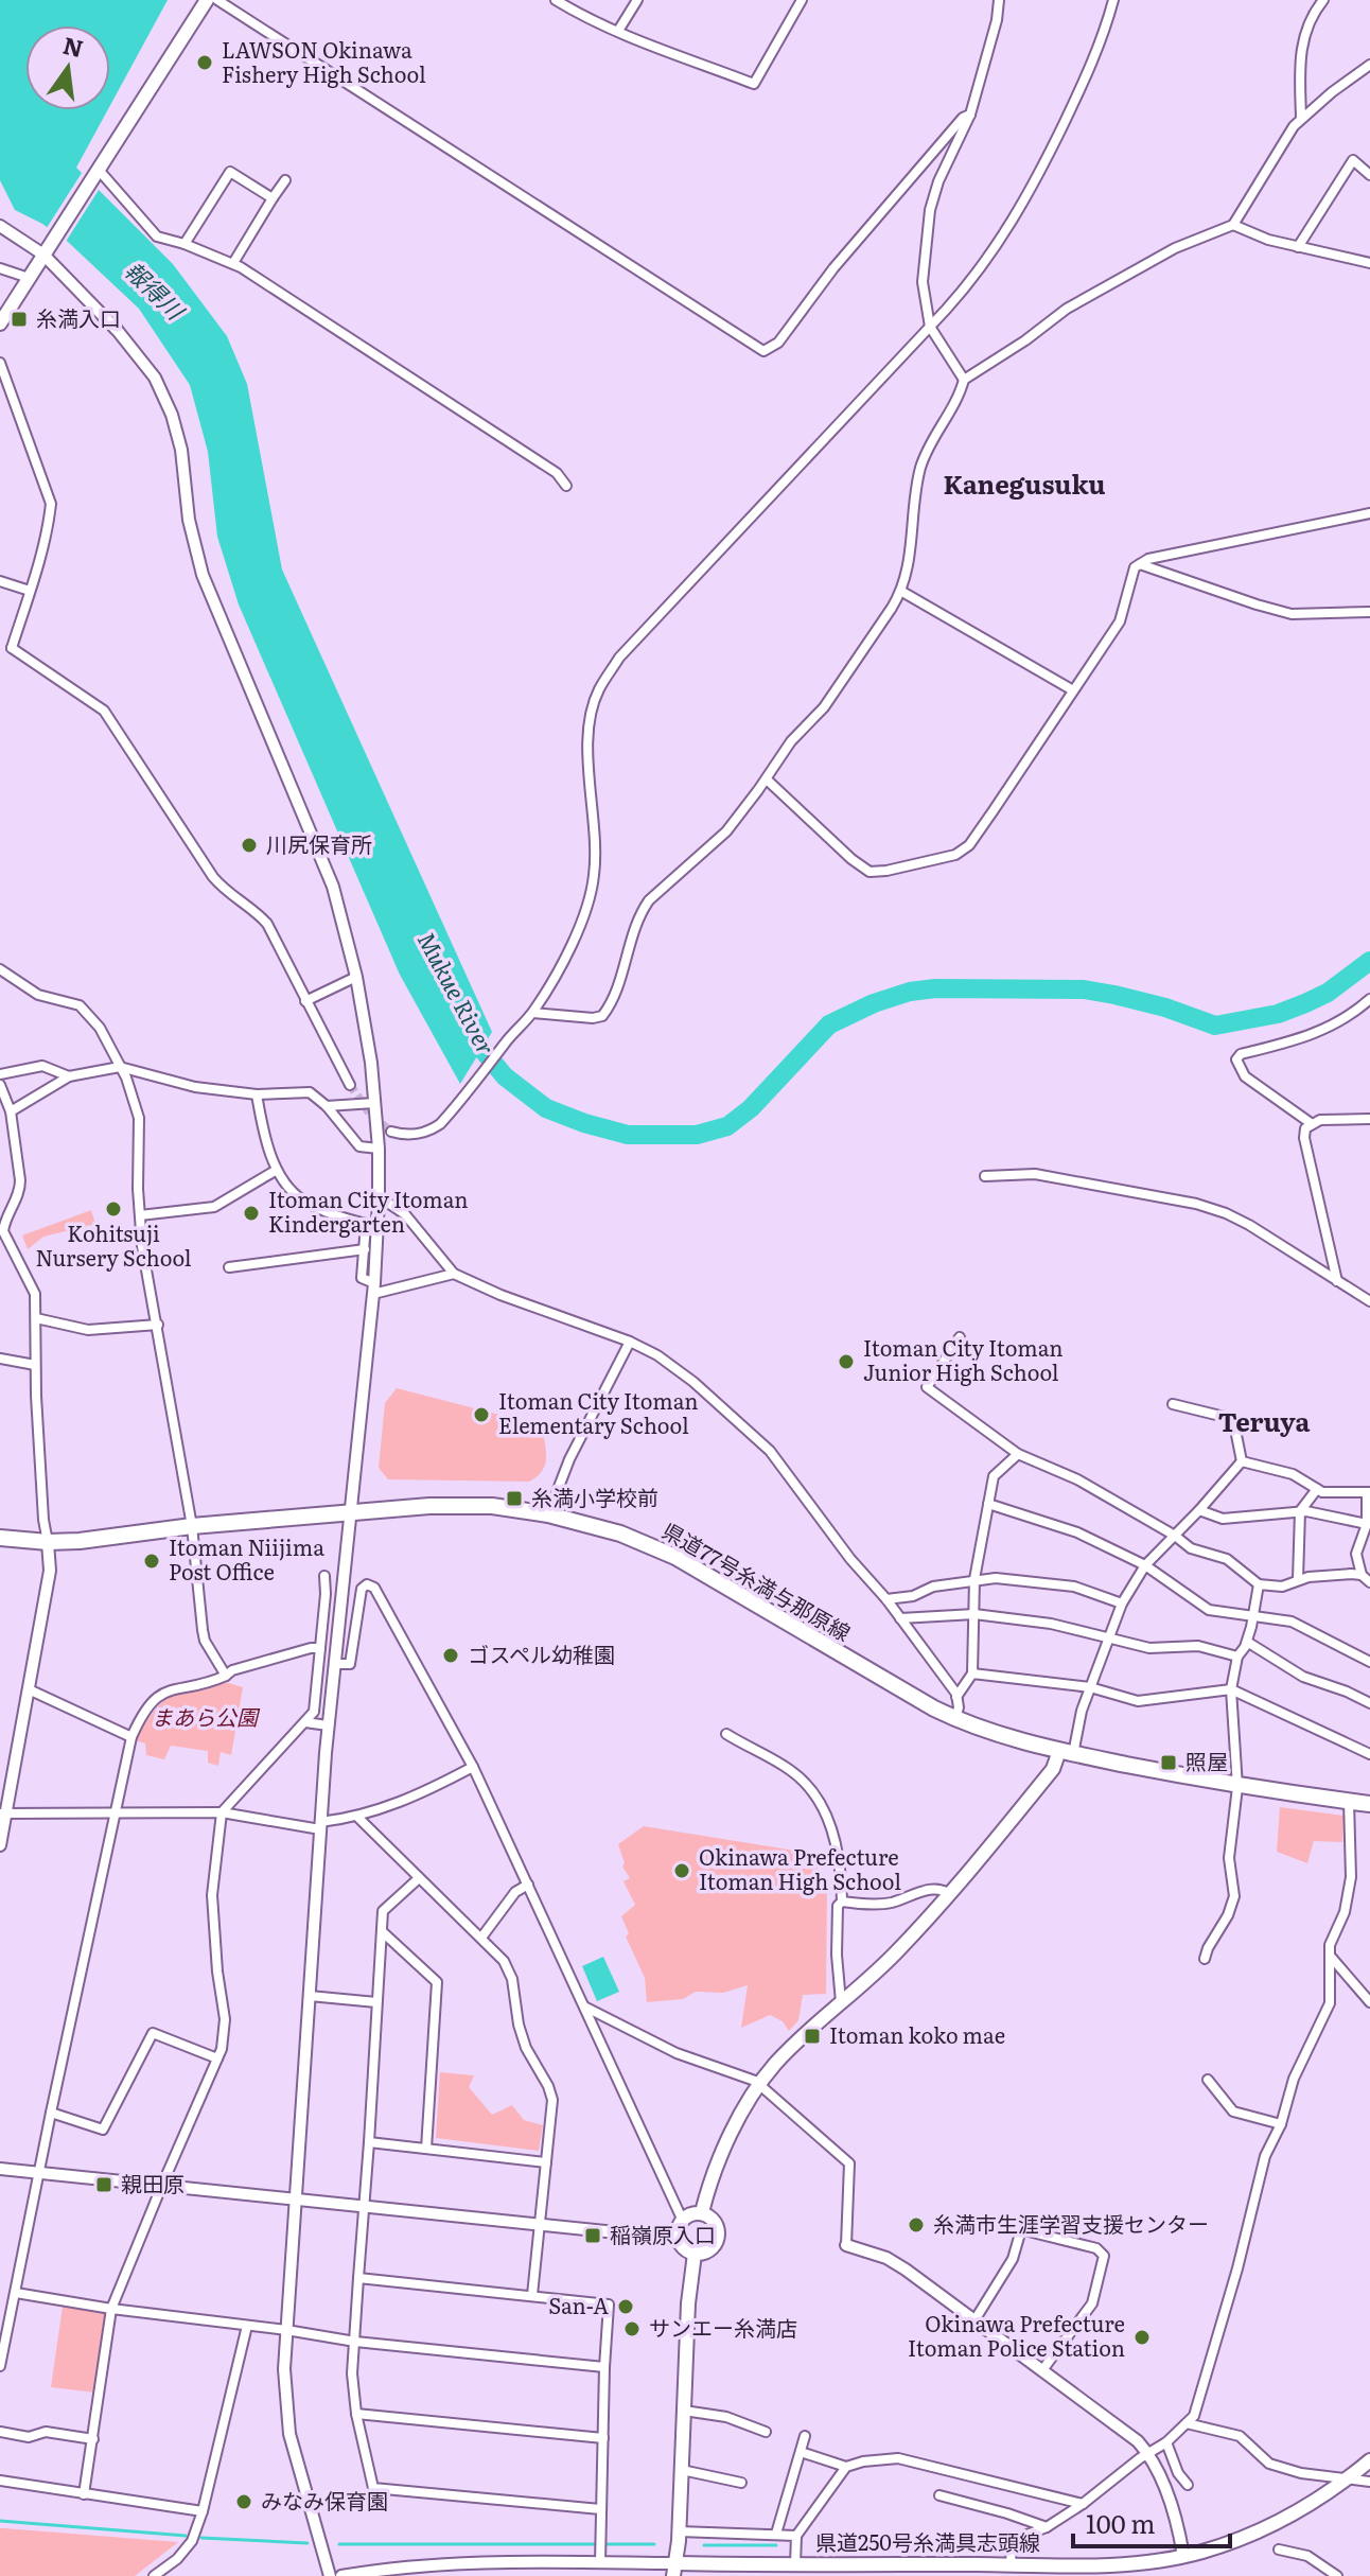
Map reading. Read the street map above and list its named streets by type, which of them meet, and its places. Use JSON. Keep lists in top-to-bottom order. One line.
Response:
{"streets":{"main road":["県道77号糸満与那原線","県道250号糸満具志頭線"]},"districts":["Kanegusuku","Teruya"],"water":["報得川","Mukue River"],"parks":["まあら公園"],"places":{"other":["LAWSON Okinawa Fishery High School","川尻保育所","Kohitsuji Nursery School","Itoman City Itoman Kindergarten","Itoman City Itoman Junior High School","Itoman City Itoman Elementary School","Itoman Niijima Post Office","ゴスペル幼稚園","Okinawa Prefecture Itoman High School","糸満市生涯学習支援センター","San-A","サンエー糸満店","Okinawa Prefecture Itoman Police Station","みなみ保育園"],"transit":["糸満入口","糸満小学校前","照屋","Itoman koko mae","親田原","稲嶺原入口"]},"scale_bar":"100 m","north":"top"}
